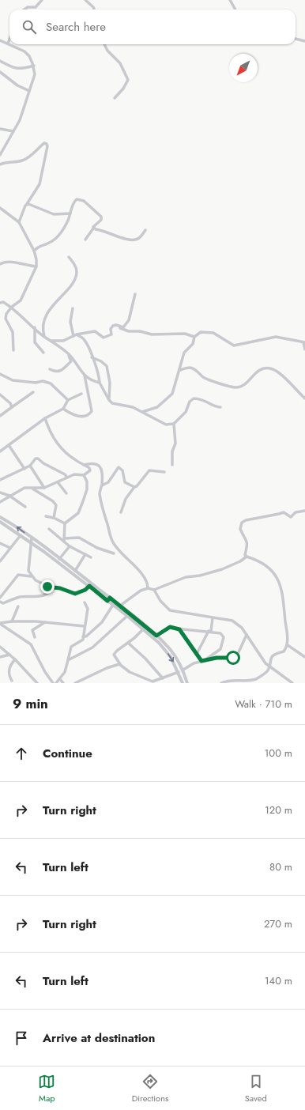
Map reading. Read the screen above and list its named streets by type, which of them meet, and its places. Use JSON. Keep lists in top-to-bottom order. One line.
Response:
{"north":"bottom left","page":{"search":"Search here","heading":["9 min","Walk · 710 m"],"list":[["Continue","100 m"],["Turn right","120 m"],["Turn left","80 m"],["Turn right","270 m"],["Turn left","140 m"],"Arrive at destination"],"nav":["Map","Directions","Saved"]}}
